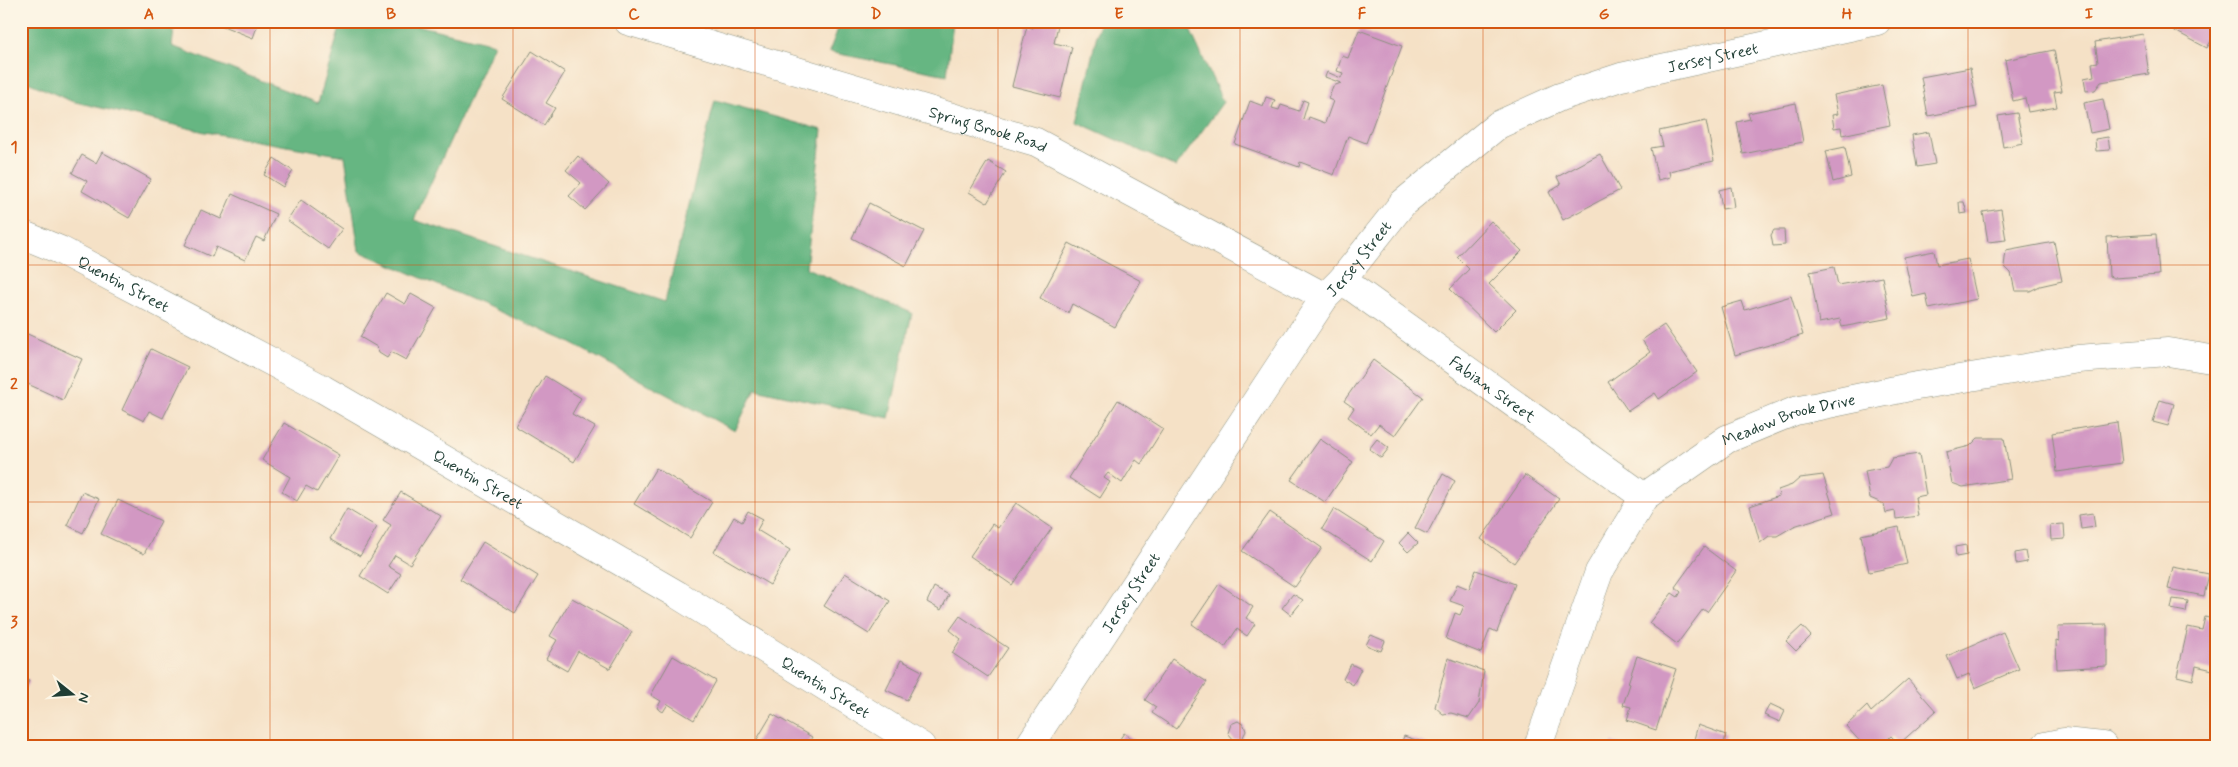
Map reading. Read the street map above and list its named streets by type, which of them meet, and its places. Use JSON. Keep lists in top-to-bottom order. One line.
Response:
{"streets":{"street":["Jersey Street","Spring Brook Road","Quentin Street","Fabian Street","Meadow Brook Drive"]},"crossings":[["Jersey Street","Spring Brook Road"],["Jersey Street","Fabian Street"],["Spring Brook Road","Fabian Street"],["Fabian Street","Meadow Brook Drive"]],"north":"right","grid":{"columns":["A","B","C","D","E","F","G","H","I"],"rows":["1","2","3"]}}
